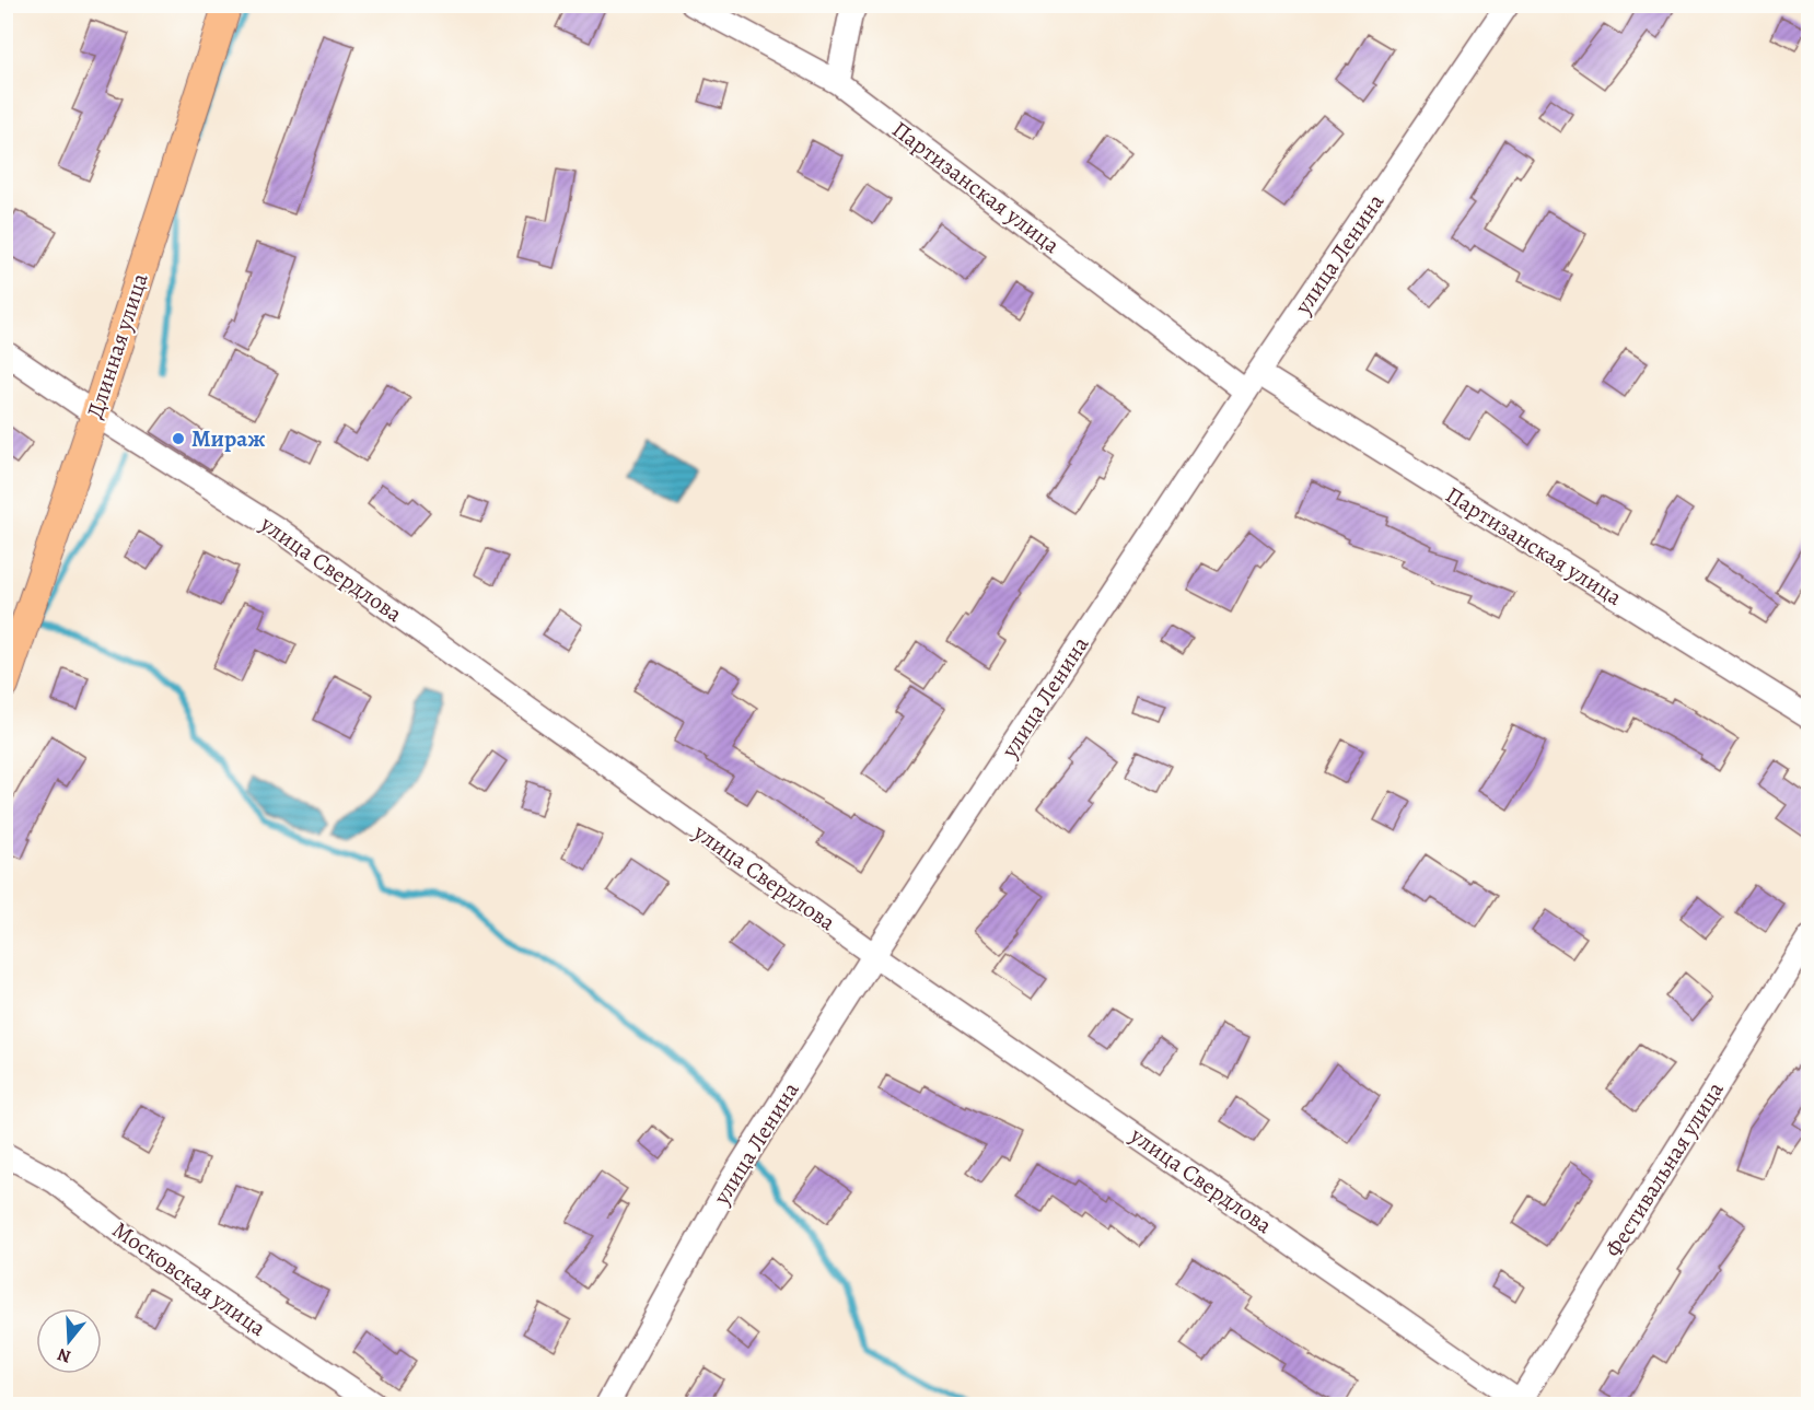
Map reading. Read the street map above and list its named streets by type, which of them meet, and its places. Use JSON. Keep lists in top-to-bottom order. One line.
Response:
{"streets":{"main road":["Длинная улица"],"street":["Партизанская улица","улица Ленина","улица Свердлова","Фестивальная улица","Московская улица"]},"crossings":[["Партизанская улица","улица Ленина"],["улица Ленина","улица Свердлова"],["Длинная улица","улица Свердлова"],["улица Свердлова","Фестивальная улица"]],"places":["Мираж"],"north":"bottom"}
